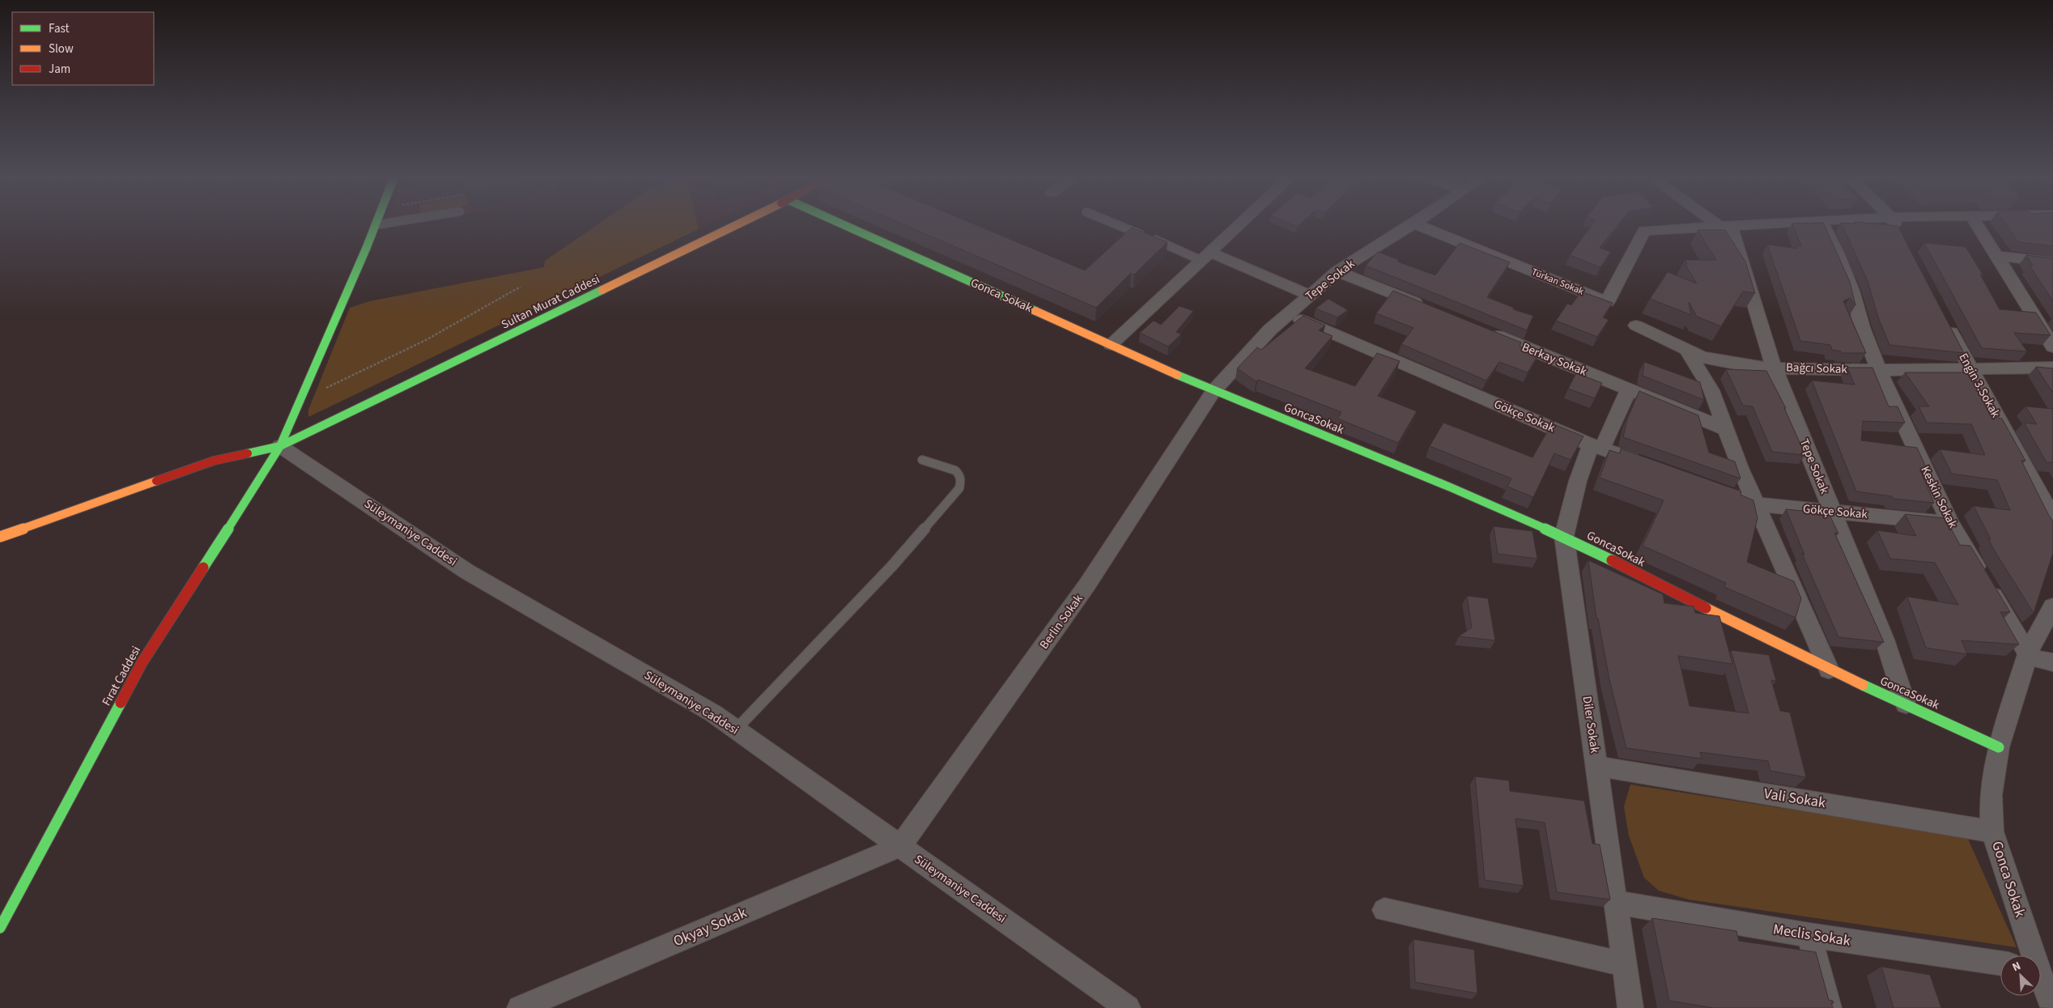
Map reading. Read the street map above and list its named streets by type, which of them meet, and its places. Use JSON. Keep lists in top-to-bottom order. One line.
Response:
{"streets":{"street":["Tepe Sokak","Türkan Sokak","Gonca Sokak","Sultan Murat Caddesi","Berkay Sokak","Bağcı Sokak","Engin 3.Sokak","Gökçe Sokak","GoncaSokak","Keskin Sokak","Süleymaniye Caddesi","Berlin Sokak","Fırat Caddesi","Diler Sokak","Vali Sokak","Okyay Sokak","Meclis Sokak"]},"crossings":[["Tepe Sokak","Türkan Sokak"],["Tepe Sokak","Bağcı Sokak"],["Tepe Sokak","Gökçe Sokak"],["Tepe Sokak","GoncaSokak"],["Gonca Sokak","GoncaSokak"],["Gonca Sokak","Keskin Sokak"],["Gonca Sokak","Berlin Sokak"],["Gonca Sokak","Vali Sokak"],["Sultan Murat Caddesi","Süleymaniye Caddesi"],["Sultan Murat Caddesi","Fırat Caddesi"],["Berkay Sokak","Diler Sokak"],["Bağcı Sokak","Engin 3.Sokak"],["Bağcı Sokak","Keskin Sokak"],["Gökçe Sokak","Keskin Sokak"],["Gökçe Sokak","Diler Sokak"],["GoncaSokak","Berlin Sokak"],["GoncaSokak","Diler Sokak"],["Süleymaniye Caddesi","Berlin Sokak"],["Süleymaniye Caddesi","Fırat Caddesi"],["Süleymaniye Caddesi","Okyay Sokak"],["Berlin Sokak","Okyay Sokak"],["Diler Sokak","Vali Sokak"],["Diler Sokak","Meclis Sokak"]],"legend":["Fast","Slow","Jam"],"north":"top left"}
